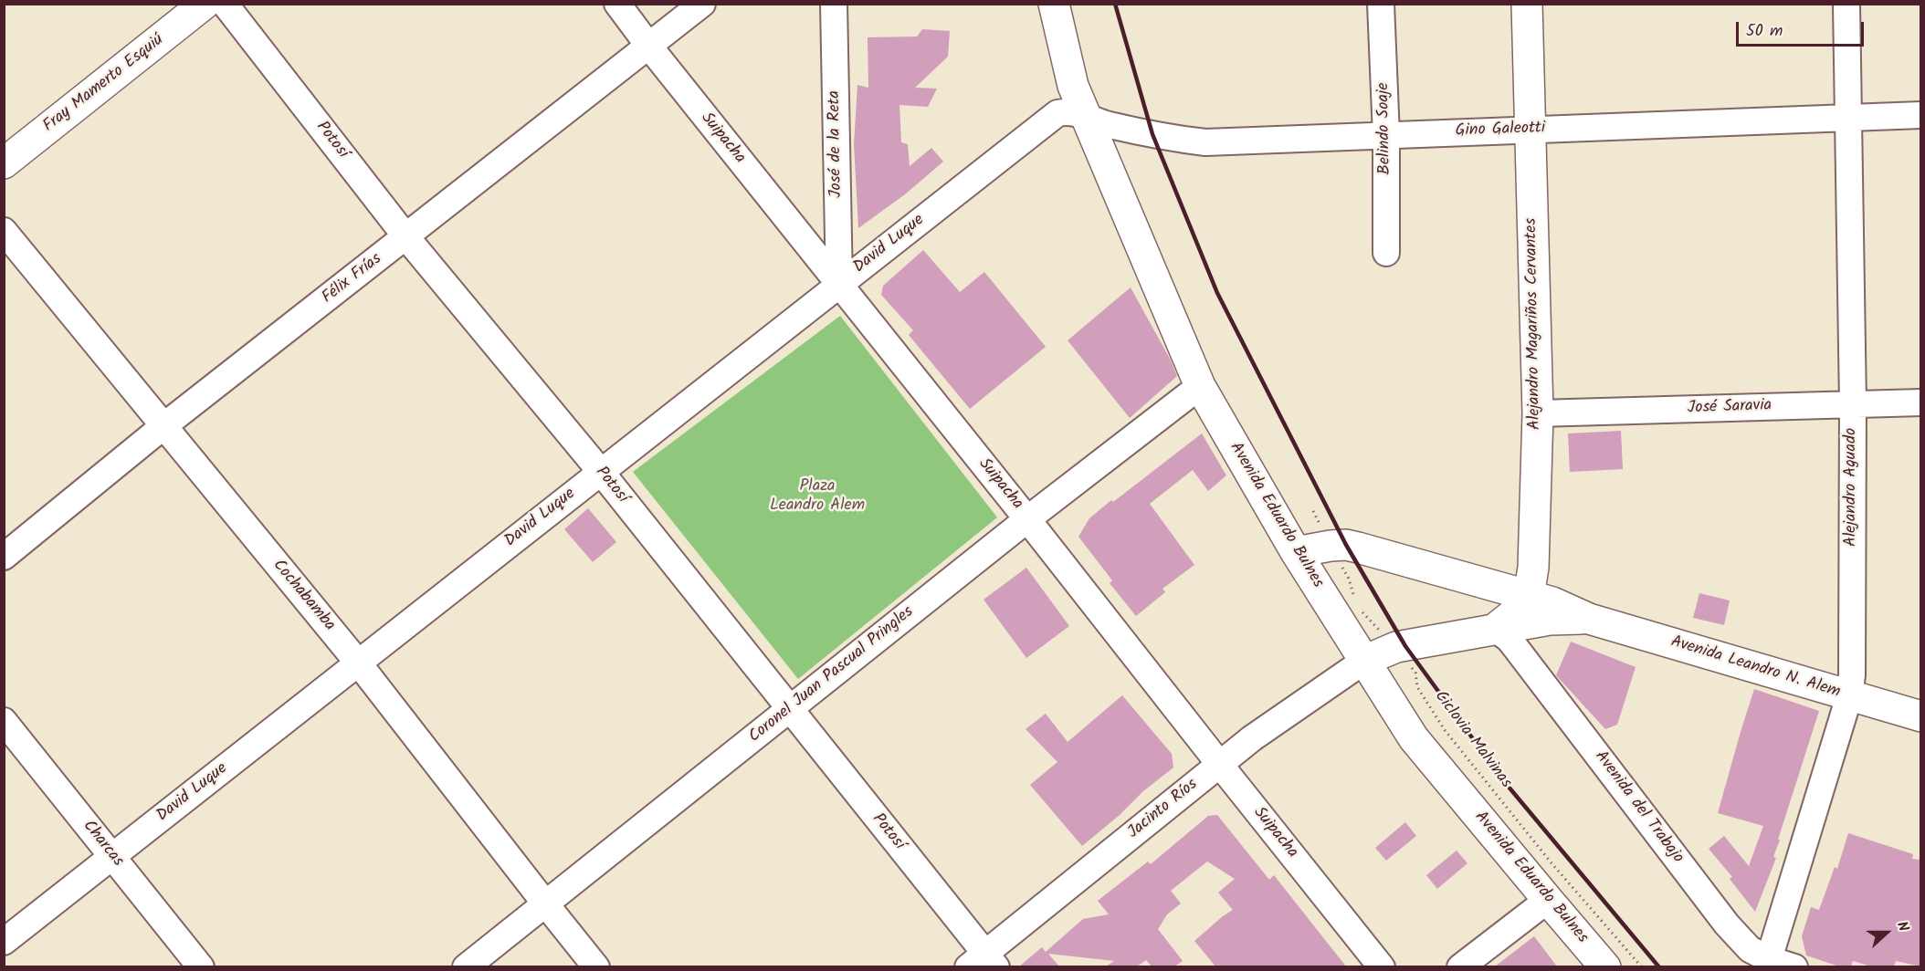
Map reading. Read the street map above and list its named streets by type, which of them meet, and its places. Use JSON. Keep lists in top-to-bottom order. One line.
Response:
{"streets":{"main road":["Fray Mamerto Esquiú","Alejandro Magariños Cervantes","Avenida Eduardo Bulnes","Avenida Leandro N. Alem"],"street":["Belindo Soaje","Gino Galeotti","Suipacha","Potosí","José de la Reta","David Luque","Félix Frías","José Saravia","Alejandro Aguado","Cochabamba","Coronel Juan Pascual Pringles","Avenida del Trabajo","Jacinto Ríos","Charcas"],"path":["Ciclovia Malvinas"]},"crossings":[["Belindo Soaje","Gino Galeotti"],["Gino Galeotti","David Luque"],["Gino Galeotti","Alejandro Magariños Cervantes"],["Gino Galeotti","Alejandro Aguado"],["Gino Galeotti","Avenida Eduardo Bulnes"],["Suipacha","José de la Reta"],["Suipacha","David Luque"],["Suipacha","Félix Frías"],["Suipacha","Coronel Juan Pascual Pringles"],["Suipacha","Jacinto Ríos"],["Potosí","David Luque"],["Potosí","Félix Frías"],["Potosí","Coronel Juan Pascual Pringles"],["Potosí","Jacinto Ríos"],["José de la Reta","David Luque"],["David Luque","Avenida Eduardo Bulnes"],["David Luque","Cochabamba"],["David Luque","Charcas"],["Félix Frías","Cochabamba"],["Alejandro Magariños Cervantes","José Saravia"],["Alejandro Magariños Cervantes","Avenida Leandro N. Alem"],["José Saravia","Alejandro Aguado"],["Alejandro Aguado","Avenida Leandro N. Alem"],["Alejandro Aguado","Avenida del Trabajo"],["Avenida Eduardo Bulnes","Avenida Leandro N. Alem"],["Avenida Eduardo Bulnes","Coronel Juan Pascual Pringles"],["Avenida Eduardo Bulnes","Jacinto Ríos"],["Cochabamba","Coronel Juan Pascual Pringles"],["Avenida Leandro N. Alem","Ciclovia Malvinas"],["Avenida Leandro N. Alem","Avenida del Trabajo"],["Avenida Leandro N. Alem","Jacinto Ríos"]],"parks":["Plaza Leandro Alem"],"scale_bar":"50 m","north":"right"}
